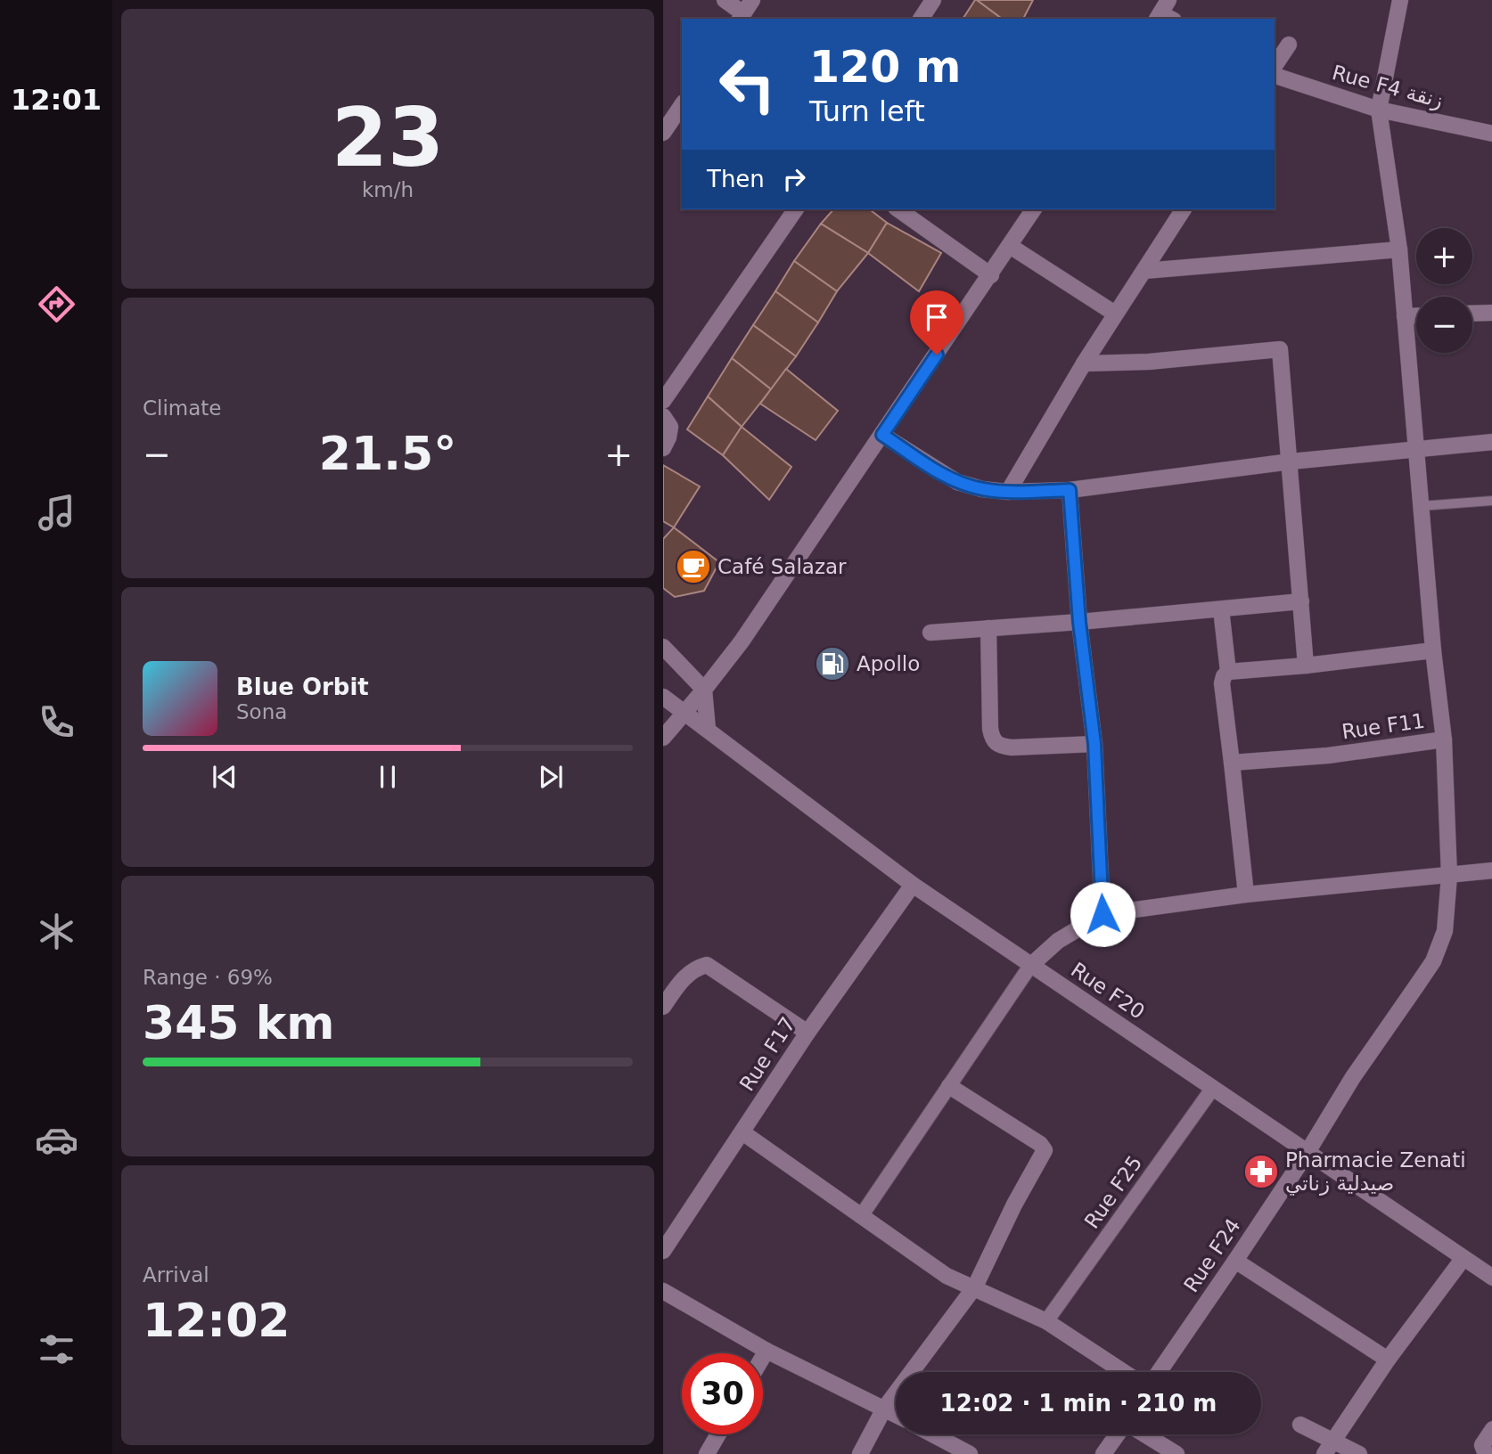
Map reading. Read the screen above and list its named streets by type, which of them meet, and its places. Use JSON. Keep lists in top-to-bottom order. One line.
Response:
{"streets":{"street":["Rue F4 زنقة","Rue F11","Rue F20","Rue F17","Rue F25","Rue F24"]},"crossings":[["Rue F4 زنقة","Rue F24"],["Rue F11","Rue F24"],["Rue F20","Rue F17"],["Rue F20","Rue F25"],["Rue F20","Rue F24"]],"places":{"cafe":["Café Salazar"],"fuel station":["Apollo"],"pharmacy":["Pharmacie Zenati صيدلية زناتي"]},"page":{"tabs":"12:01","tile":[["23","km/h"],"Climate",["Range · 69%","345 km"],["Arrival","12:02"]],"turn":["120 m","Turn left"],"then":"Then","map_buttons":["+","−"],"heat":["−","21.5°","+"],"song":["Blue Orbit","Sona"],"limit":"30","trip":"12:02 · 1 min · 210 m"}}
